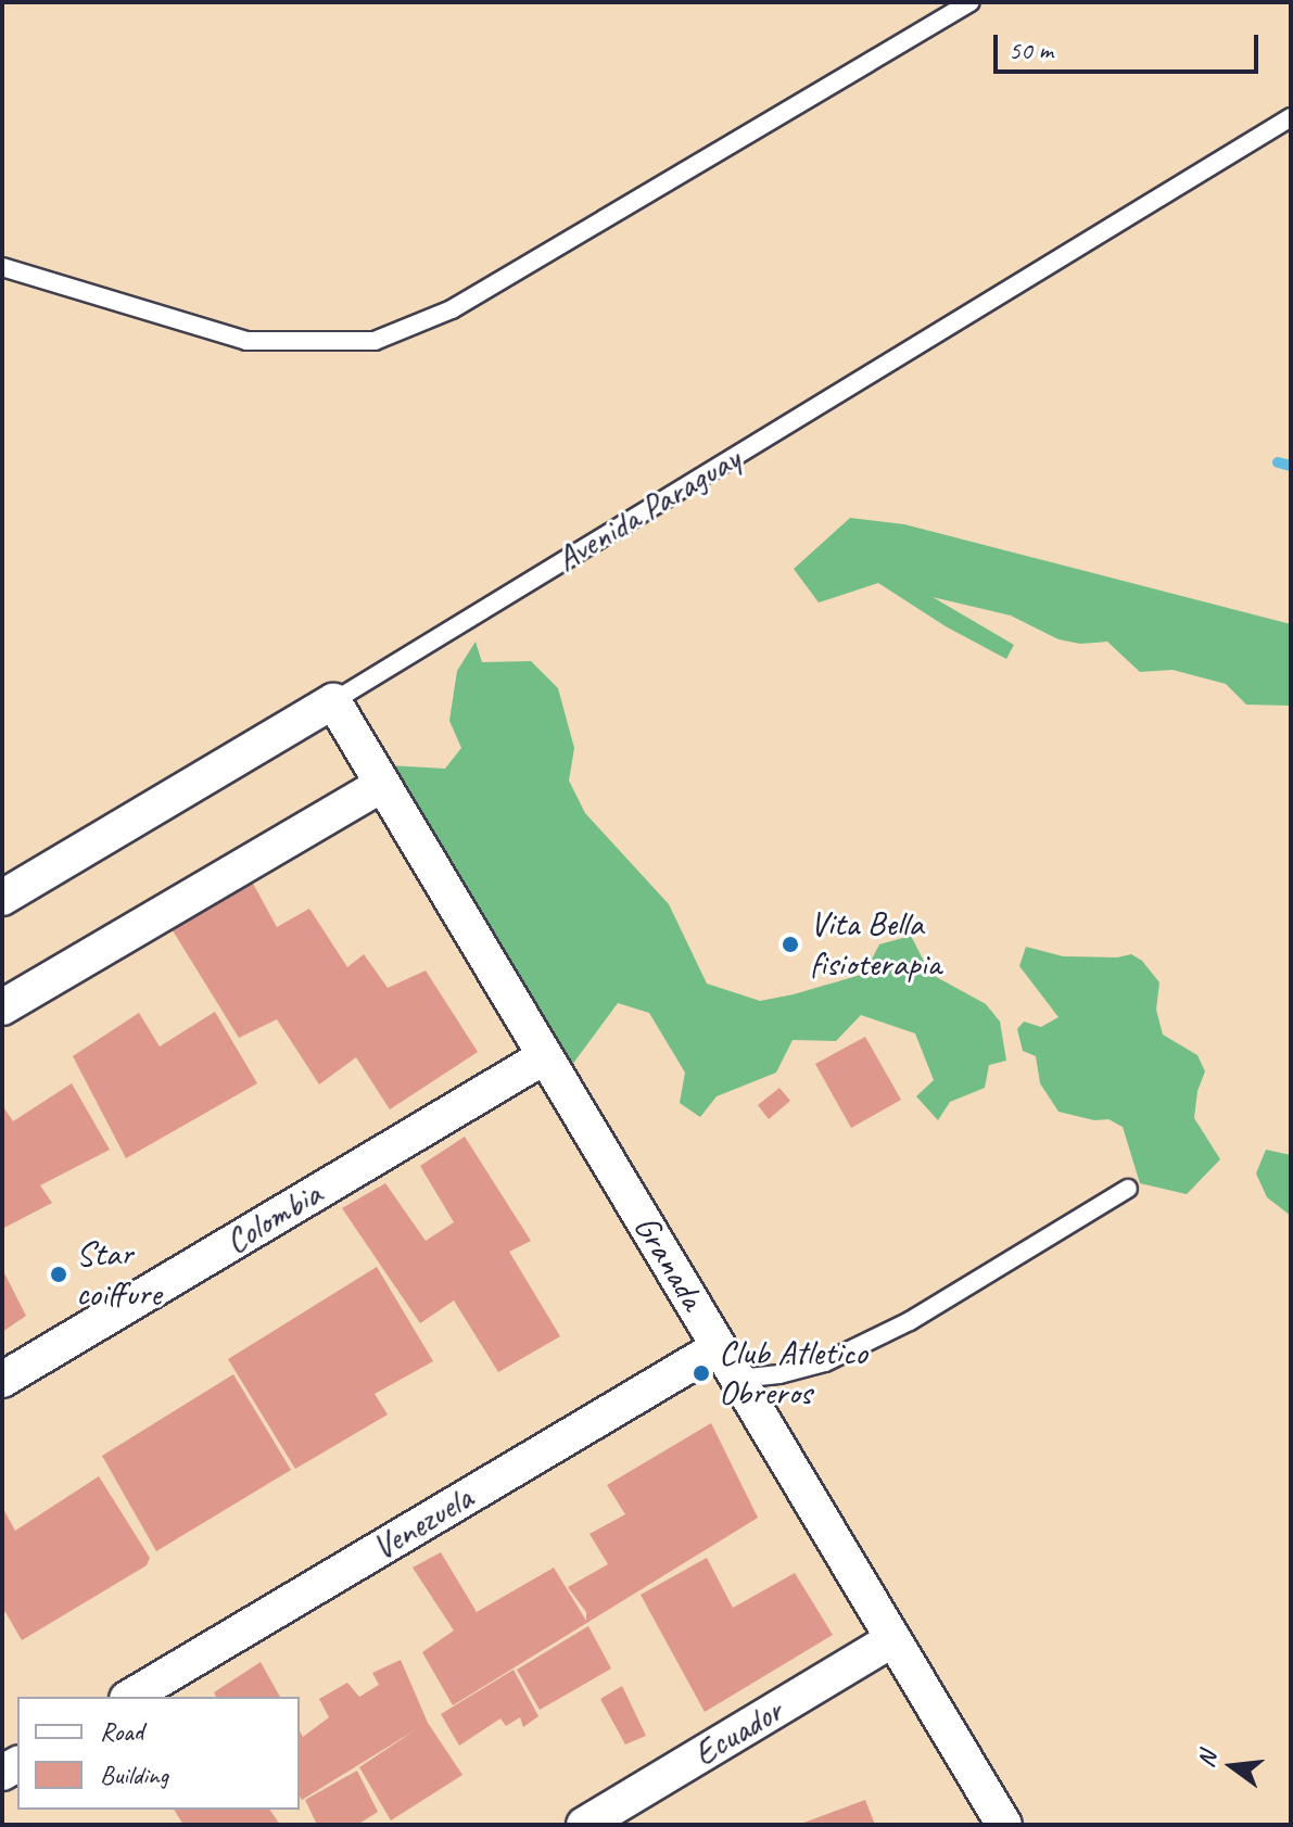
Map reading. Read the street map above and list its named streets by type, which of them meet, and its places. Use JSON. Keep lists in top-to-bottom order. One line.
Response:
{"streets":{"street":["Avenida Paraguay","Colombia","Granada","Venezuela","Ecuador"]},"crossings":[["Avenida Paraguay","Granada"],["Colombia","Granada"],["Granada","Venezuela"],["Granada","Ecuador"]],"places":["Vita Bella fisioterapia","Star coiffure","Club Atletico Obreros"],"legend":["Road","Building"],"scale_bar":"50 m","north":"left"}
